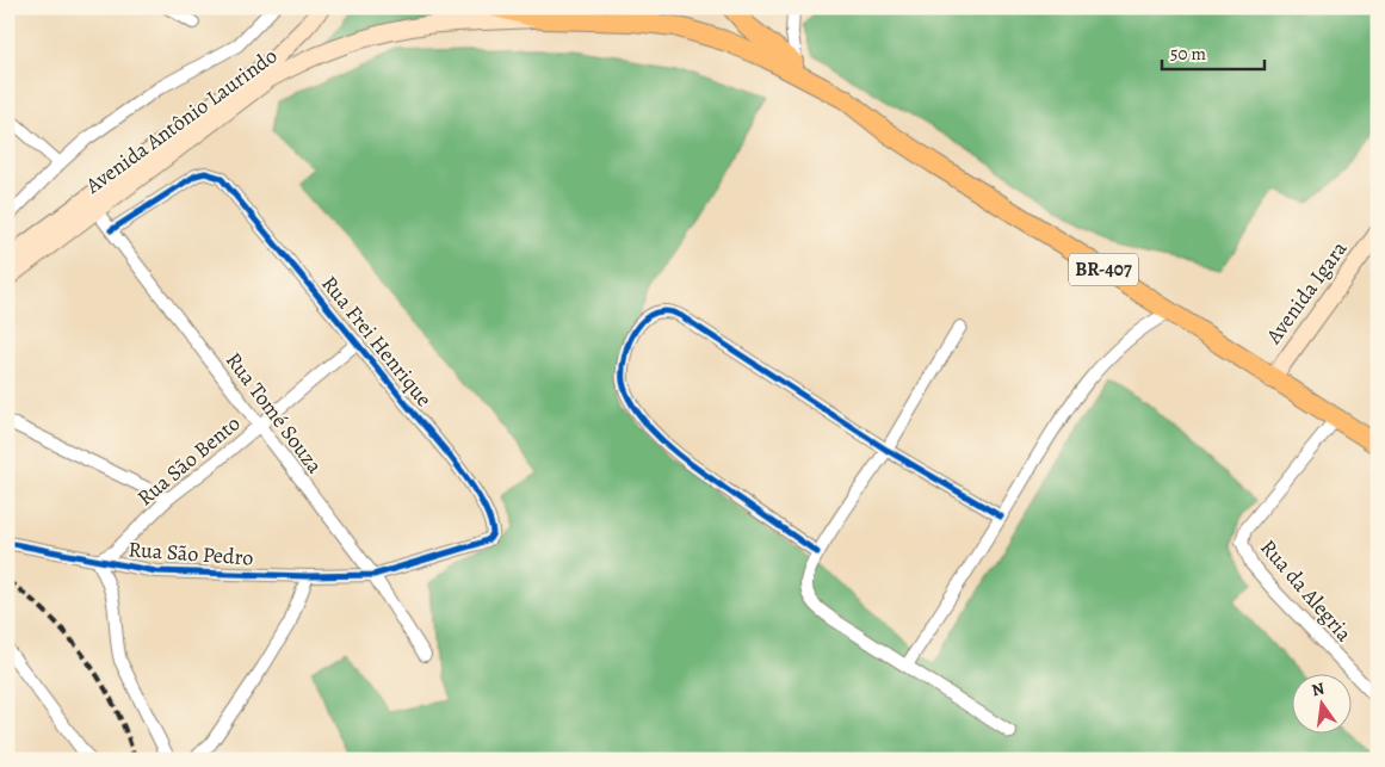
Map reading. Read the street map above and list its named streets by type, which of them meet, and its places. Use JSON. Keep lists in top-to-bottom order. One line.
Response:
{"streets":{"highway":["BR-407"],"main road":["Avenida Antônio Laurindo","Avenida Igara"],"street":["Rua Frei Henrique","Rua Tomé Souza","Rua São Bento","Rua São Pedro","Rua da Alegria"]},"crossings":[["Avenida Antônio Laurindo","BR-407"],["Avenida Antônio Laurindo","Rua Tomé Souza"],["BR-407","Avenida Igara"],["BR-407","Rua da Alegria"],["Rua Frei Henrique","Rua Tomé Souza"],["Rua Frei Henrique","Rua São Bento"],["Rua Frei Henrique","Rua São Pedro"],["Rua Tomé Souza","Rua São Bento"],["Rua Tomé Souza","Rua São Pedro"],["Rua São Bento","Rua São Pedro"]],"scale_bar":"50 m","north":"top"}
